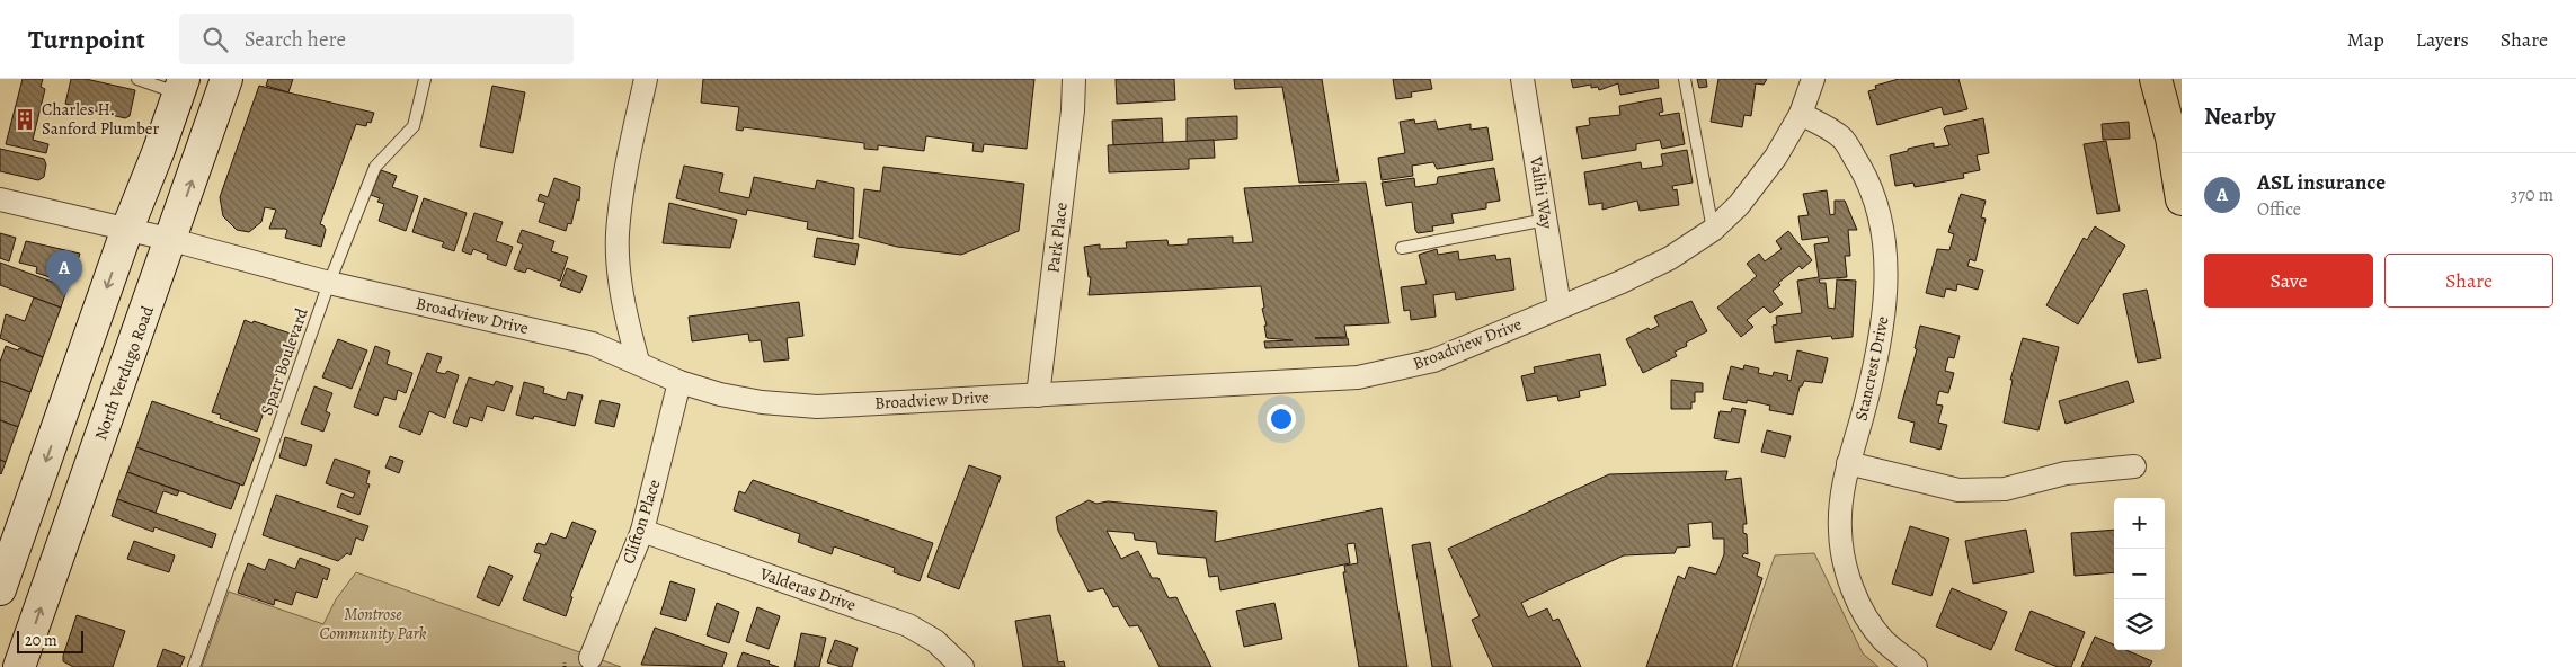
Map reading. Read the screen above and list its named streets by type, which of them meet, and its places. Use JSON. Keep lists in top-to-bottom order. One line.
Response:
{"streets":{"main road":["North Verdugo Road"],"street":["Valihi Way","Park Place","Broadview Drive","Stancrest Drive","Clifton Place","Valderas Drive"],"lane":["Sparr Boulevard"]},"crossings":[["Valihi Way","Broadview Drive"],["Park Place","Broadview Drive"],["Broadview Drive","Sparr Boulevard"],["Broadview Drive","Stancrest Drive"],["Broadview Drive","North Verdugo Road"],["Broadview Drive","Clifton Place"],["Clifton Place","Valderas Drive"]],"parks":["Montrose Community Park"],"places":{"building":["Charles H. Sanford Plumber"]},"scale_bar":"20 m","page":{"header":"Turnpoint","search":"Search here","nav":["Map","Layers","Share"],"heading":"Nearby","list":[{"mark":"A","name":"ASL insurance","note":"Office","value":"370 m"}],"buttons":["Save","Share"],"pins":"A","map_buttons":["+","−"],"scale":"20 m"}}
